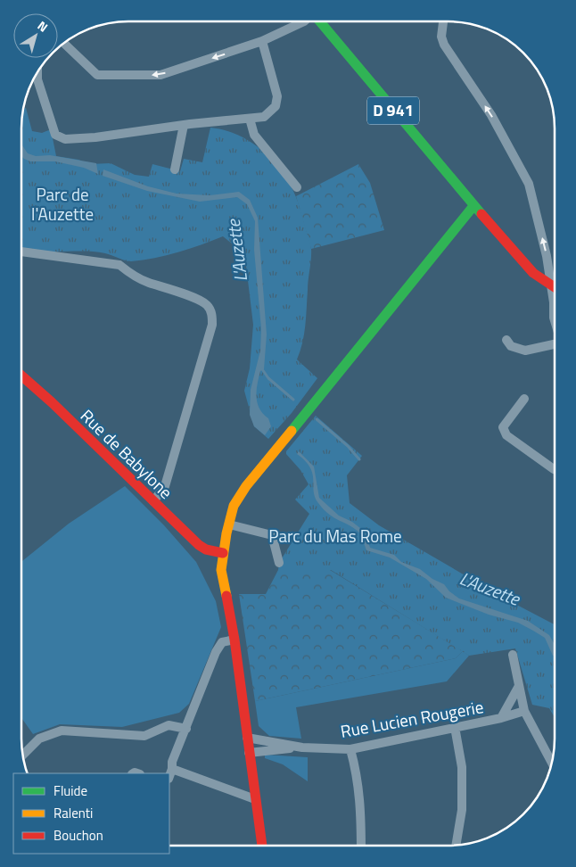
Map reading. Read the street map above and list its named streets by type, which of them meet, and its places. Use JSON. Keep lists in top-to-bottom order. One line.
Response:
{"streets":{"main road":["D 941","Rue de Babylone"],"street":["Rue Lucien Rougerie"]},"water":["L'Auzette"],"parks":["Parc de l'Auzette","Parc du Mas Rome"],"legend":["Fluide","Ralenti","Bouchon"],"north":"top right"}
